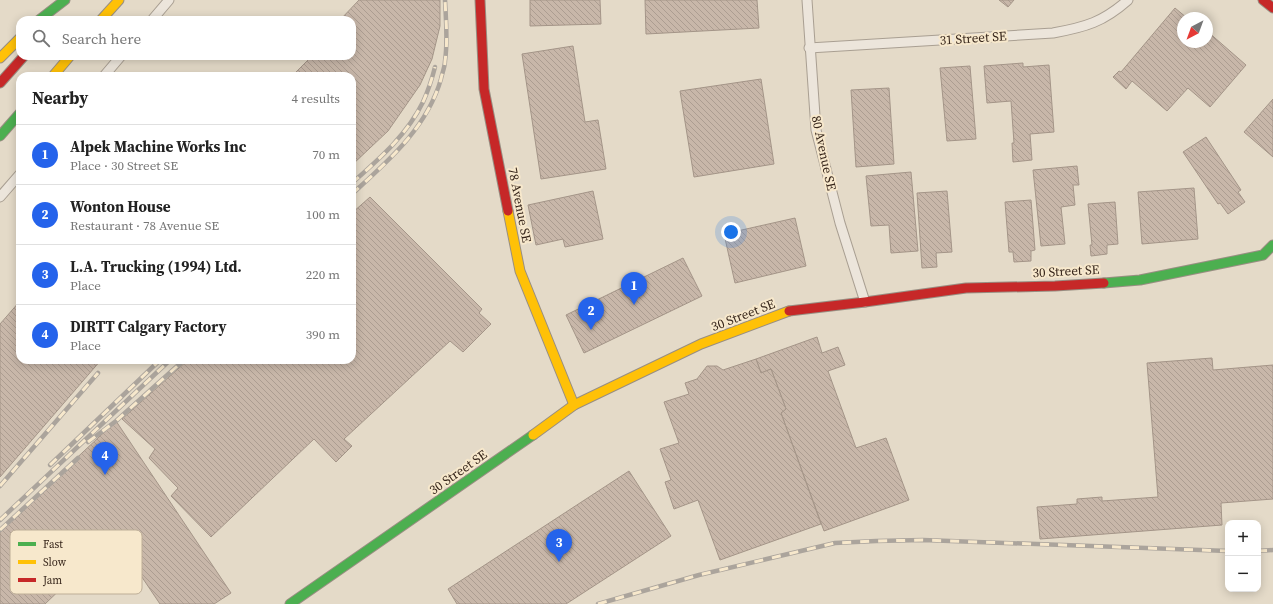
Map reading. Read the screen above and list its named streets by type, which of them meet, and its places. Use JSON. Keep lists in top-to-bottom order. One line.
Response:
{"streets":{"street":["31 Street SE","80 Avenue SE","78 Avenue SE","30 Street SE"]},"crossings":[["31 Street SE","80 Avenue SE"],["80 Avenue SE","30 Street SE"],["78 Avenue SE","30 Street SE"]],"legend":["Fast","Slow","Jam"],"north":"bottom left","page":{"search":"Search here","heading":["Nearby","4 results"],"list":[{"mark":"1","name":"Alpek Machine Works Inc","note":"Place · 30 Street SE","value":"70 m"},{"mark":"2","name":"Wonton House","note":"Restaurant · 78 Avenue SE","value":"100 m"},{"mark":"3","name":"L.A. Trucking (1994) Ltd.","note":"Place","value":"220 m"},{"mark":"4","name":"DIRTT Calgary Factory","note":"Place","value":"390 m"}],"pins":["1","2","4","3"],"map_buttons":["+","−"]}}
